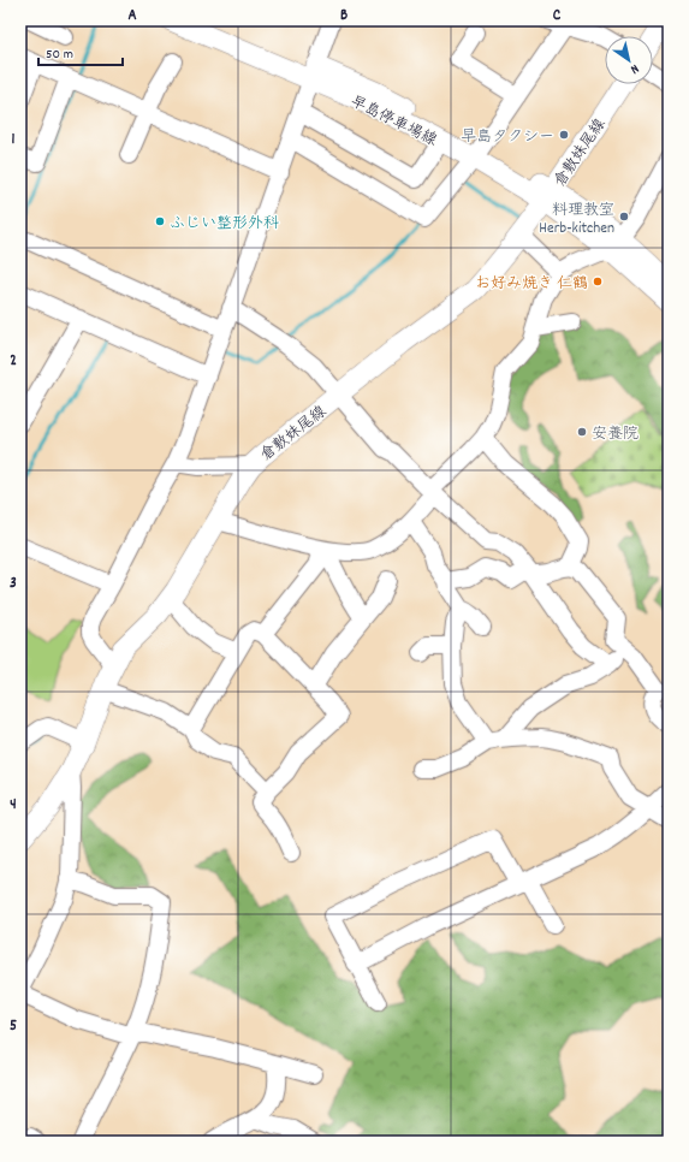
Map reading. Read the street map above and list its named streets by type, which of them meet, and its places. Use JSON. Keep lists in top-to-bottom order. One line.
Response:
{"streets":{"main road":["早島停車場線","倉敷妹尾線"]},"crossings":[["早島停車場線","倉敷妹尾線"]],"places":["早島タクシー","料理教室 Herb-kitchen","ふじい整形外科","お好み焼き 仁鶴","安養院"],"scale_bar":"50 m","north":"bottom right","grid":{"columns":["A","B","C"],"rows":["1","2","3","4","5"]}}
